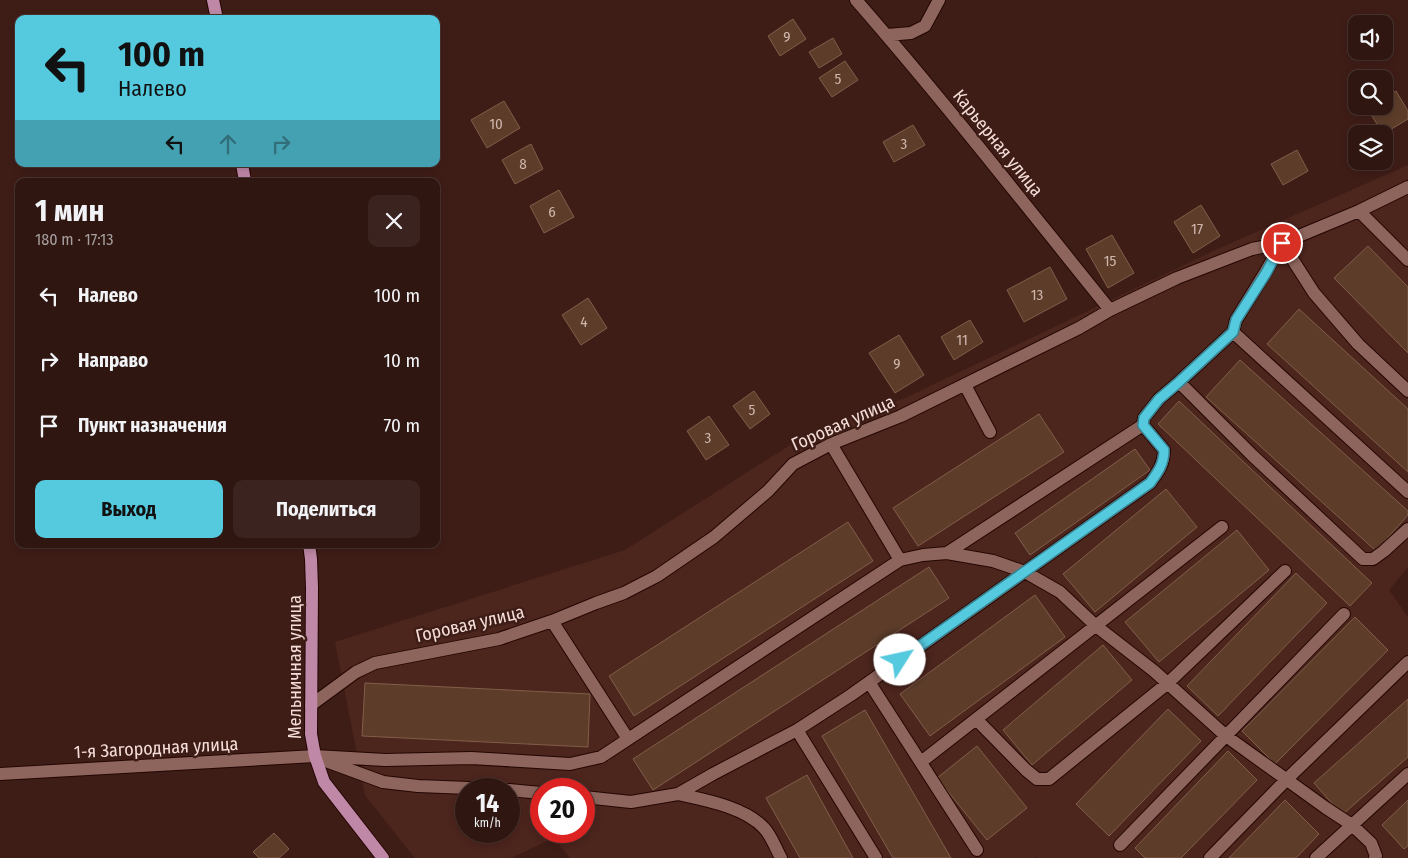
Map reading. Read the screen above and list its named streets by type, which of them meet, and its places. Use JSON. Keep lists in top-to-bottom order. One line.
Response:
{"streets":{"main road":["Мельничная улица"],"lane":["Карьерная улица","Горовая улица","1-я Загородная улица"]},"crossings":[["Карьерная улица","Горовая улица"],["Горовая улица","Мельничная улица"],["Мельничная улица","1-я Загородная улица"]],"house_numbers":["9","5","10","3","8","6","17","15","13","4","11","9","5","3"],"page":{"turn":["100 m","Налево"],"heading":["1 мин","180 m · 17:13"],"list":[{"name":"Налево","value":"100 m"},{"name":"Направо","value":"10 m"},{"name":"Пункт назначения","value":"70 m"}],"buttons":["Выход","Поделиться"],"speed":"14 km/h","limit":"20"}}
